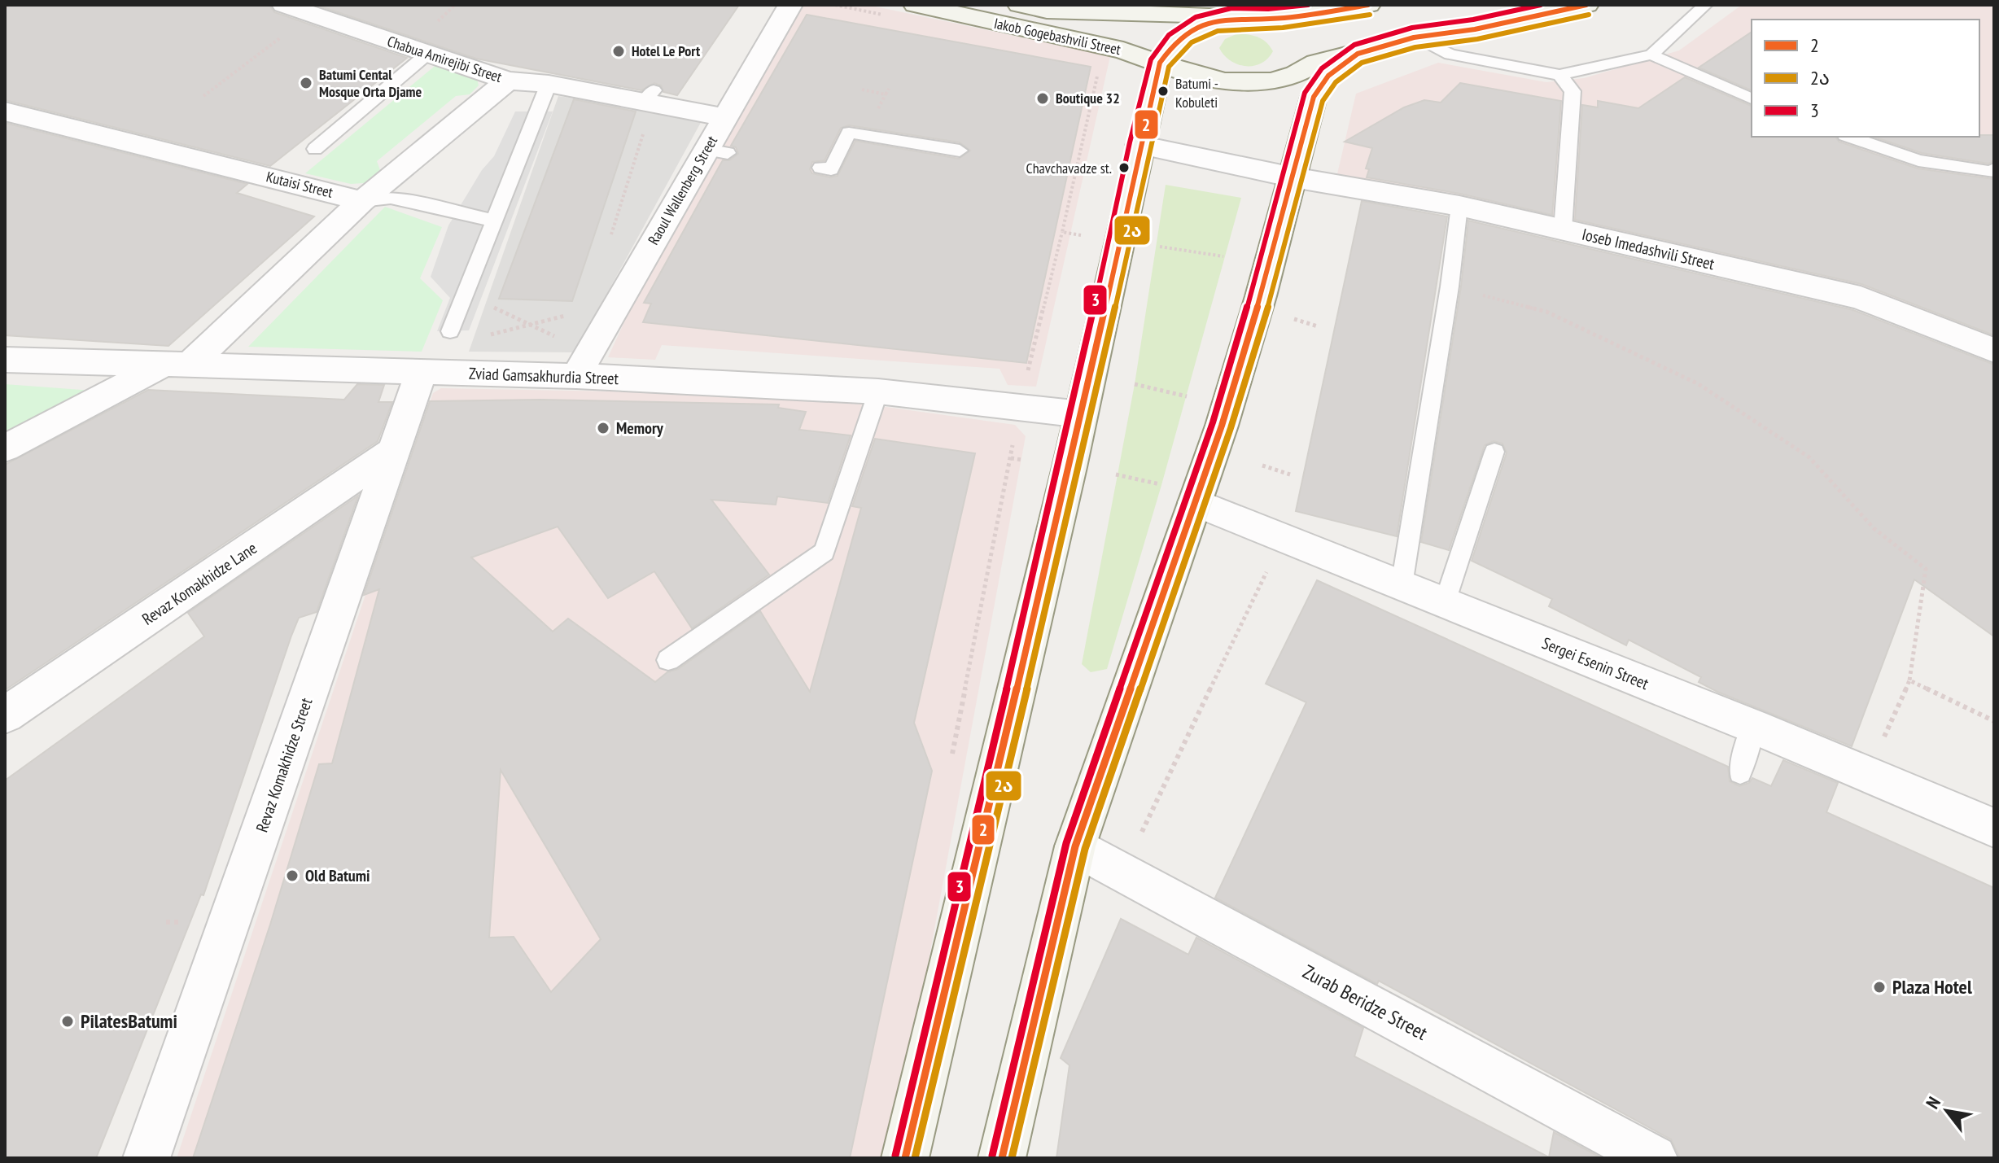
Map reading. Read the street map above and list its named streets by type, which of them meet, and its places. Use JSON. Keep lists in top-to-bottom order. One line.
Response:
{"streets":{"main road":["Iakob Gogebashvili Street"],"street":["Chabua Amirejibi Street","Kutaisi Street","Raoul Wallenberg Street","Ioseb Imedashvili Street","Zviad Gamsakhurdia Street","Revaz Komakhidze Lane","Sergei Esenin Street","Revaz Komakhidze Street","Zurab Beridze Street"]},"crossings":[["Chabua Amirejibi Street","Raoul Wallenberg Street"],["Kutaisi Street","Zviad Gamsakhurdia Street"],["Raoul Wallenberg Street","Zviad Gamsakhurdia Street"],["Zviad Gamsakhurdia Street","Revaz Komakhidze Street"],["Revaz Komakhidze Lane","Revaz Komakhidze Street"]],"places":["Hotel Le Port","Batumi Cental Mosque Orta Djame","Batumi - Kobuleti","Boutique 32","Chavchavadze st.","Memory","Old Batumi","Plaza Hotel","PilatesBatumi"],"lines":["transit line 2","transit line 3","transit line 2ა"],"legend":["2","2ა","3"],"north":"top left"}
